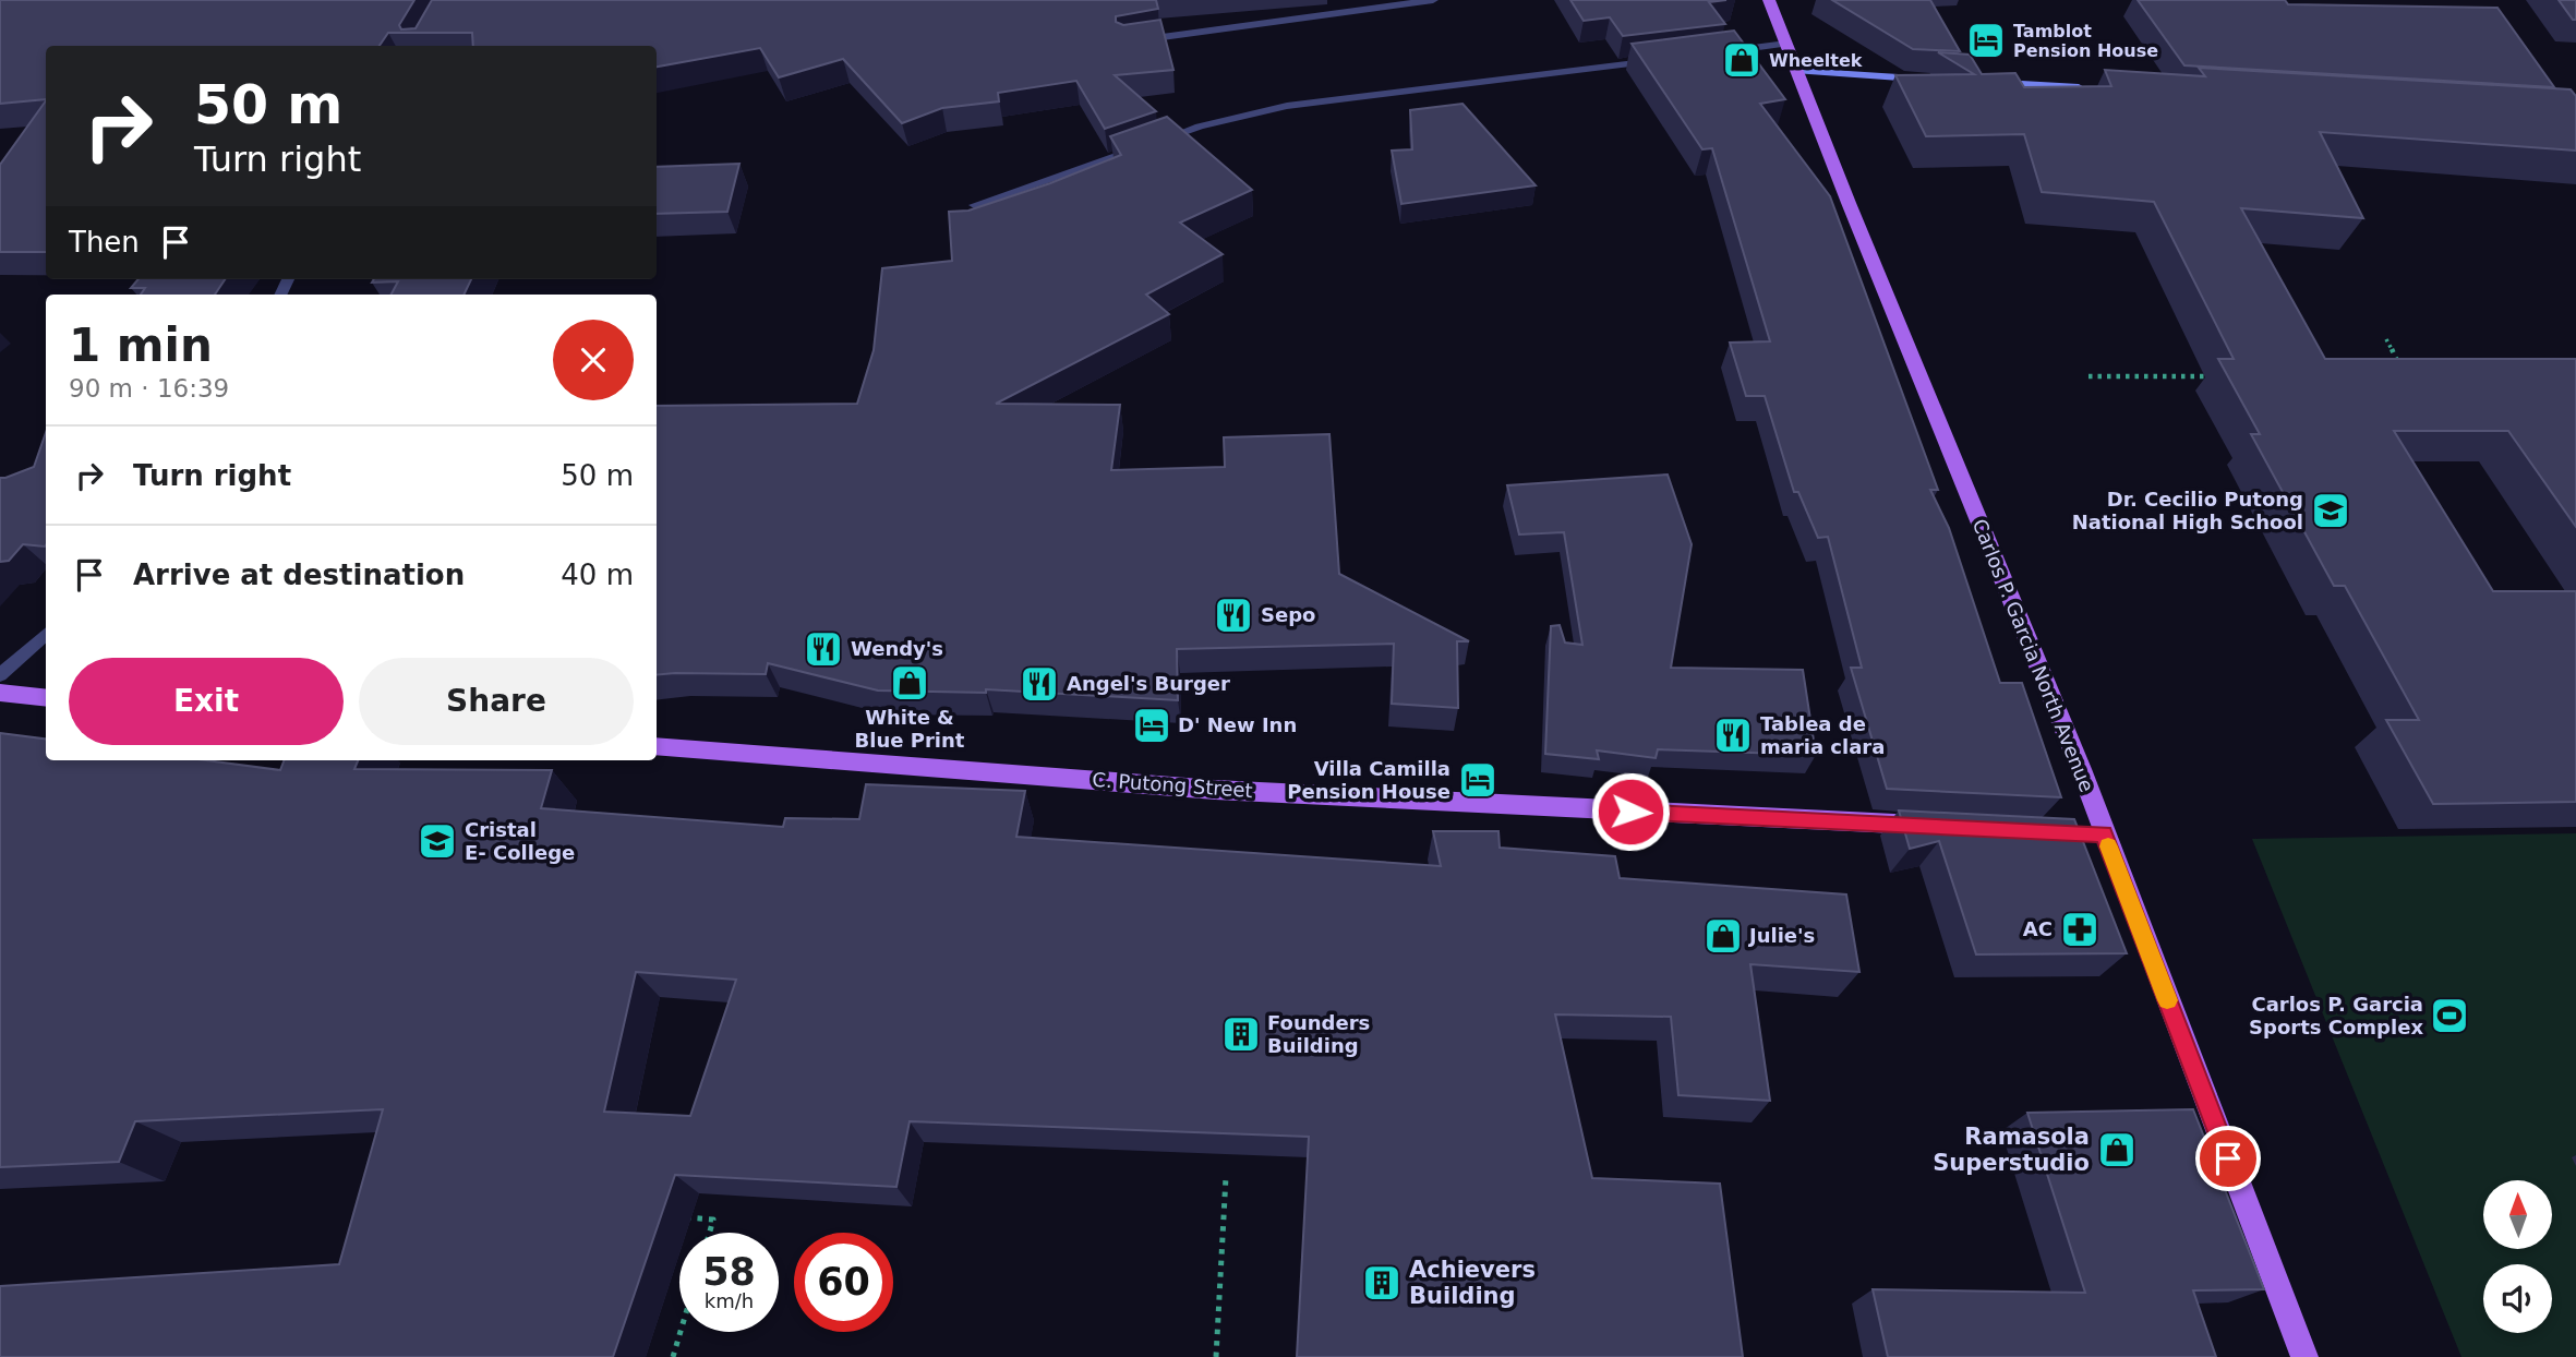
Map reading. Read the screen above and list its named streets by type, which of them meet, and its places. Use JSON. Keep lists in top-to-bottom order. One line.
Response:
{"streets":{"main road":["Carlos P. Garcia North Avenue","C. Putong Street"]},"places":{"hotel":["Tamblot Pension House","D' New Inn","Villa Camilla Pension House"],"shop":["Wheeltek","White & Blue Print","Julie's","Ramasola Superstudio"],"school or university":["Dr. Cecilio Putong National High School","Cristal E- College"],"restaurant":["Sepo","Wendy's","Angel's Burger","Tablea de maria clara"],"pharmacy":["AC"],"sports":["Carlos P. Garcia Sports Complex"],"building":["Founders Building","Achievers Building"]},"north":"top","page":{"turn":["50 m","Turn right"],"then":"Then","heading":["1 min","90 m · 16:39"],"list":[{"name":"Turn right","value":"50 m"},{"name":"Arrive at destination","value":"40 m"}],"buttons":["Exit","Share"],"speed":"58 km/h","limit":"60"}}
